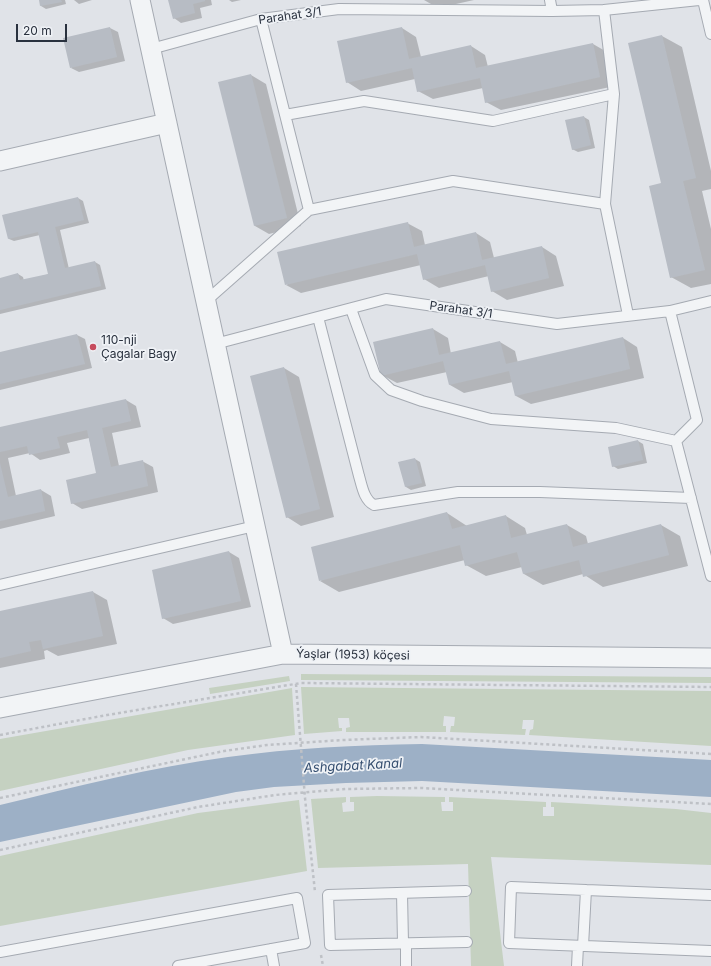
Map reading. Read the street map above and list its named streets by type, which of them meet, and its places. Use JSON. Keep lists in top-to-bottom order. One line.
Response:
{"streets":{"street":["Ýaşlar (1953) köçesi"],"lane":["Parahat 3/1"]},"water":["Ashgabat Kanal"],"places":["110-nji Çagalar Bagy"],"scale_bar":"20 m"}
